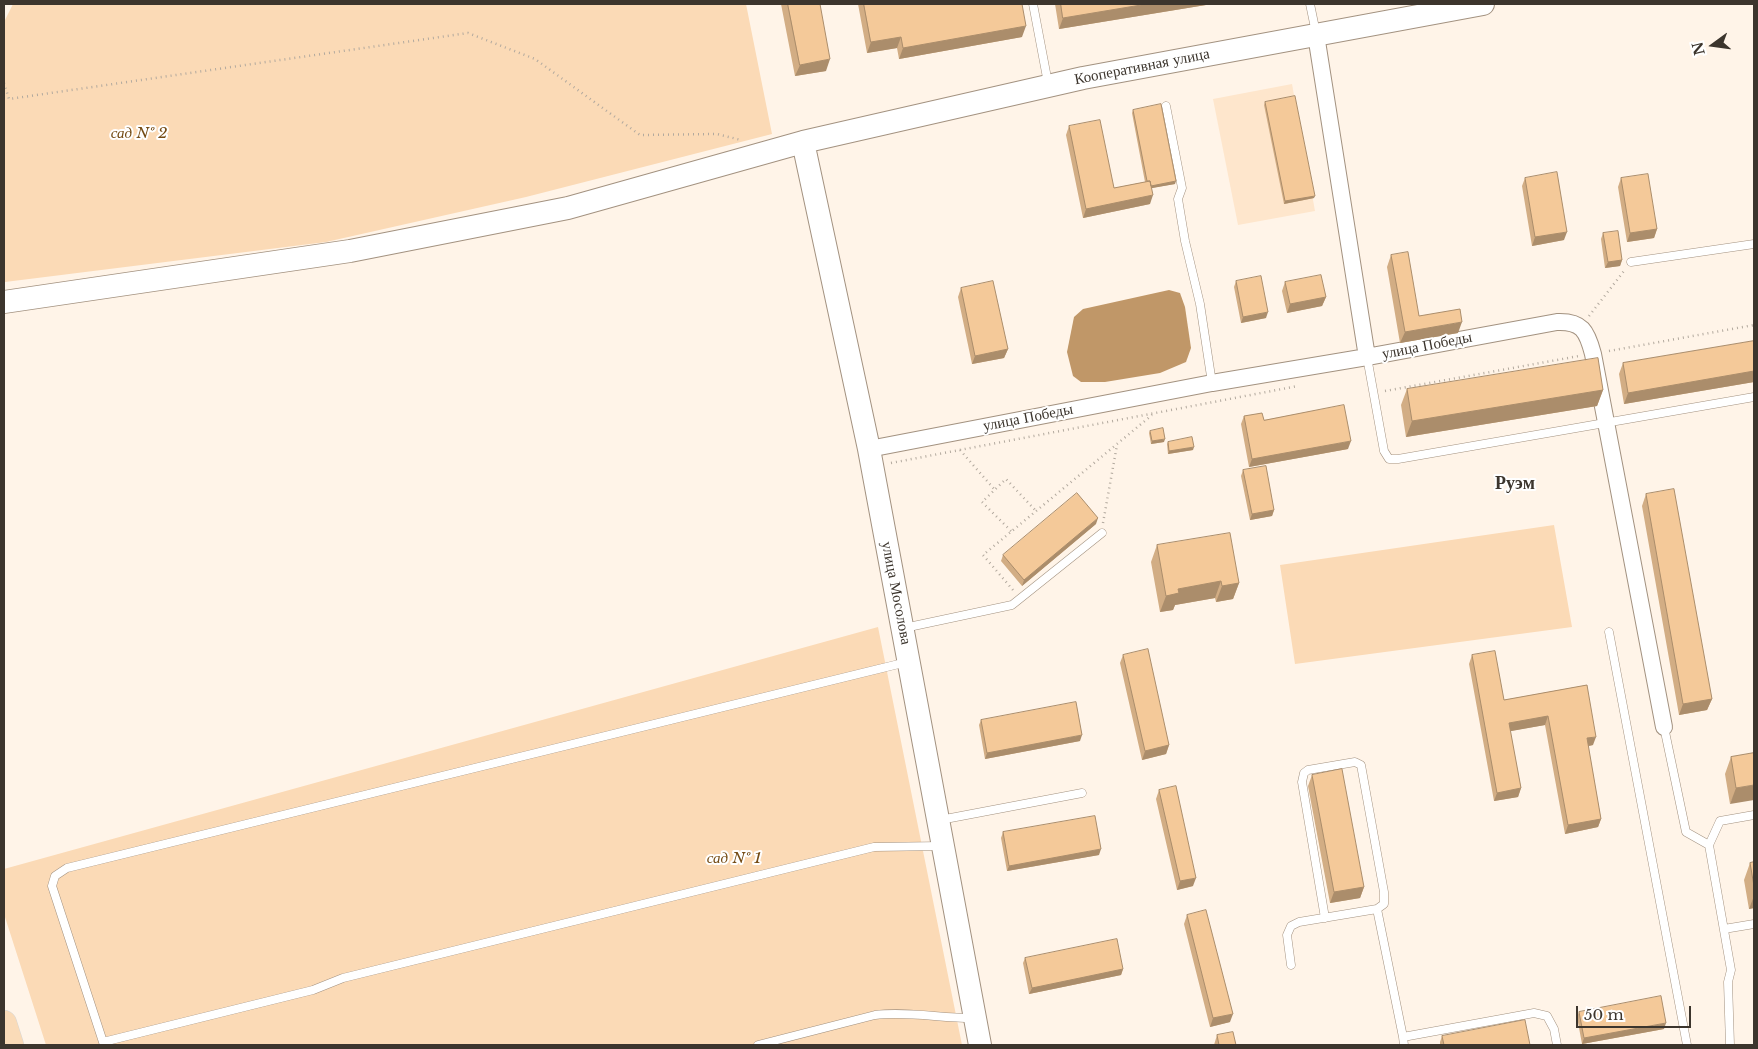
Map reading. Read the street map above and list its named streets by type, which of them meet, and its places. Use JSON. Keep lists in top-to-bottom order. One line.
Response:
{"streets":{"street":["Кооперативная улица","улица Победы","улица Мосолова"]},"crossings":[["Кооперативная улица","улица Мосолова"],["улица Победы","улица Мосолова"]],"districts":["Руэм"],"parks":["сад № 2","сад № 1"],"scale_bar":"50 m","north":"left"}
